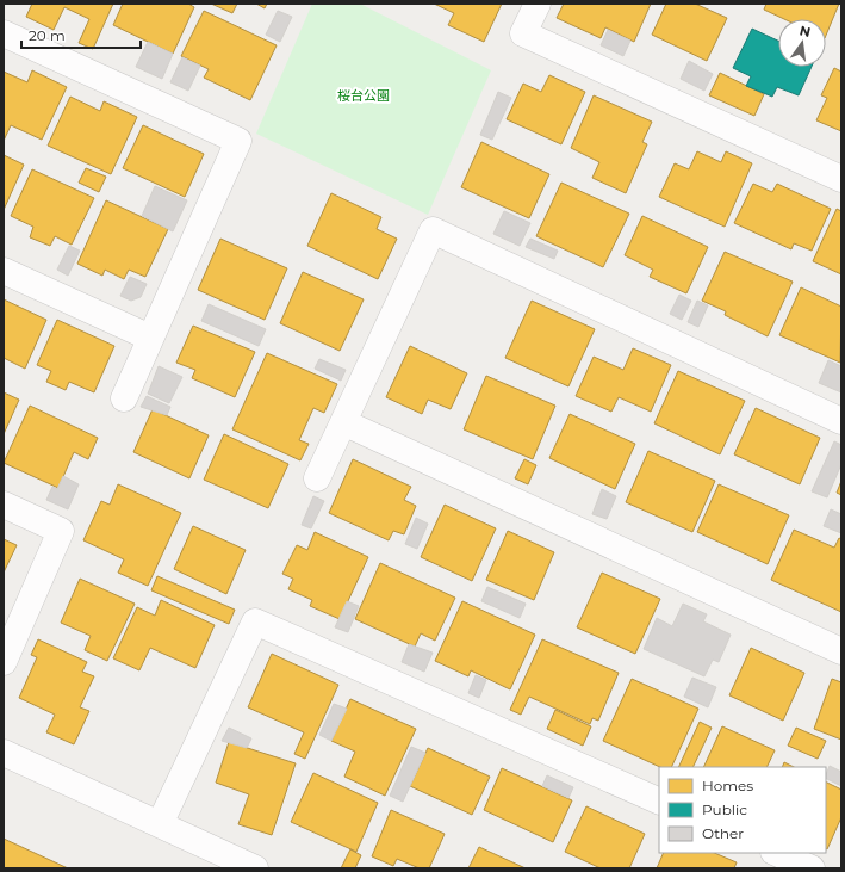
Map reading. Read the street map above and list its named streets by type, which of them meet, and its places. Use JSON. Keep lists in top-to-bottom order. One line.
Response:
{"parks":["桜台公園"],"legend":["Homes","Public","Other"],"scale_bar":"20 m","north":"top"}
